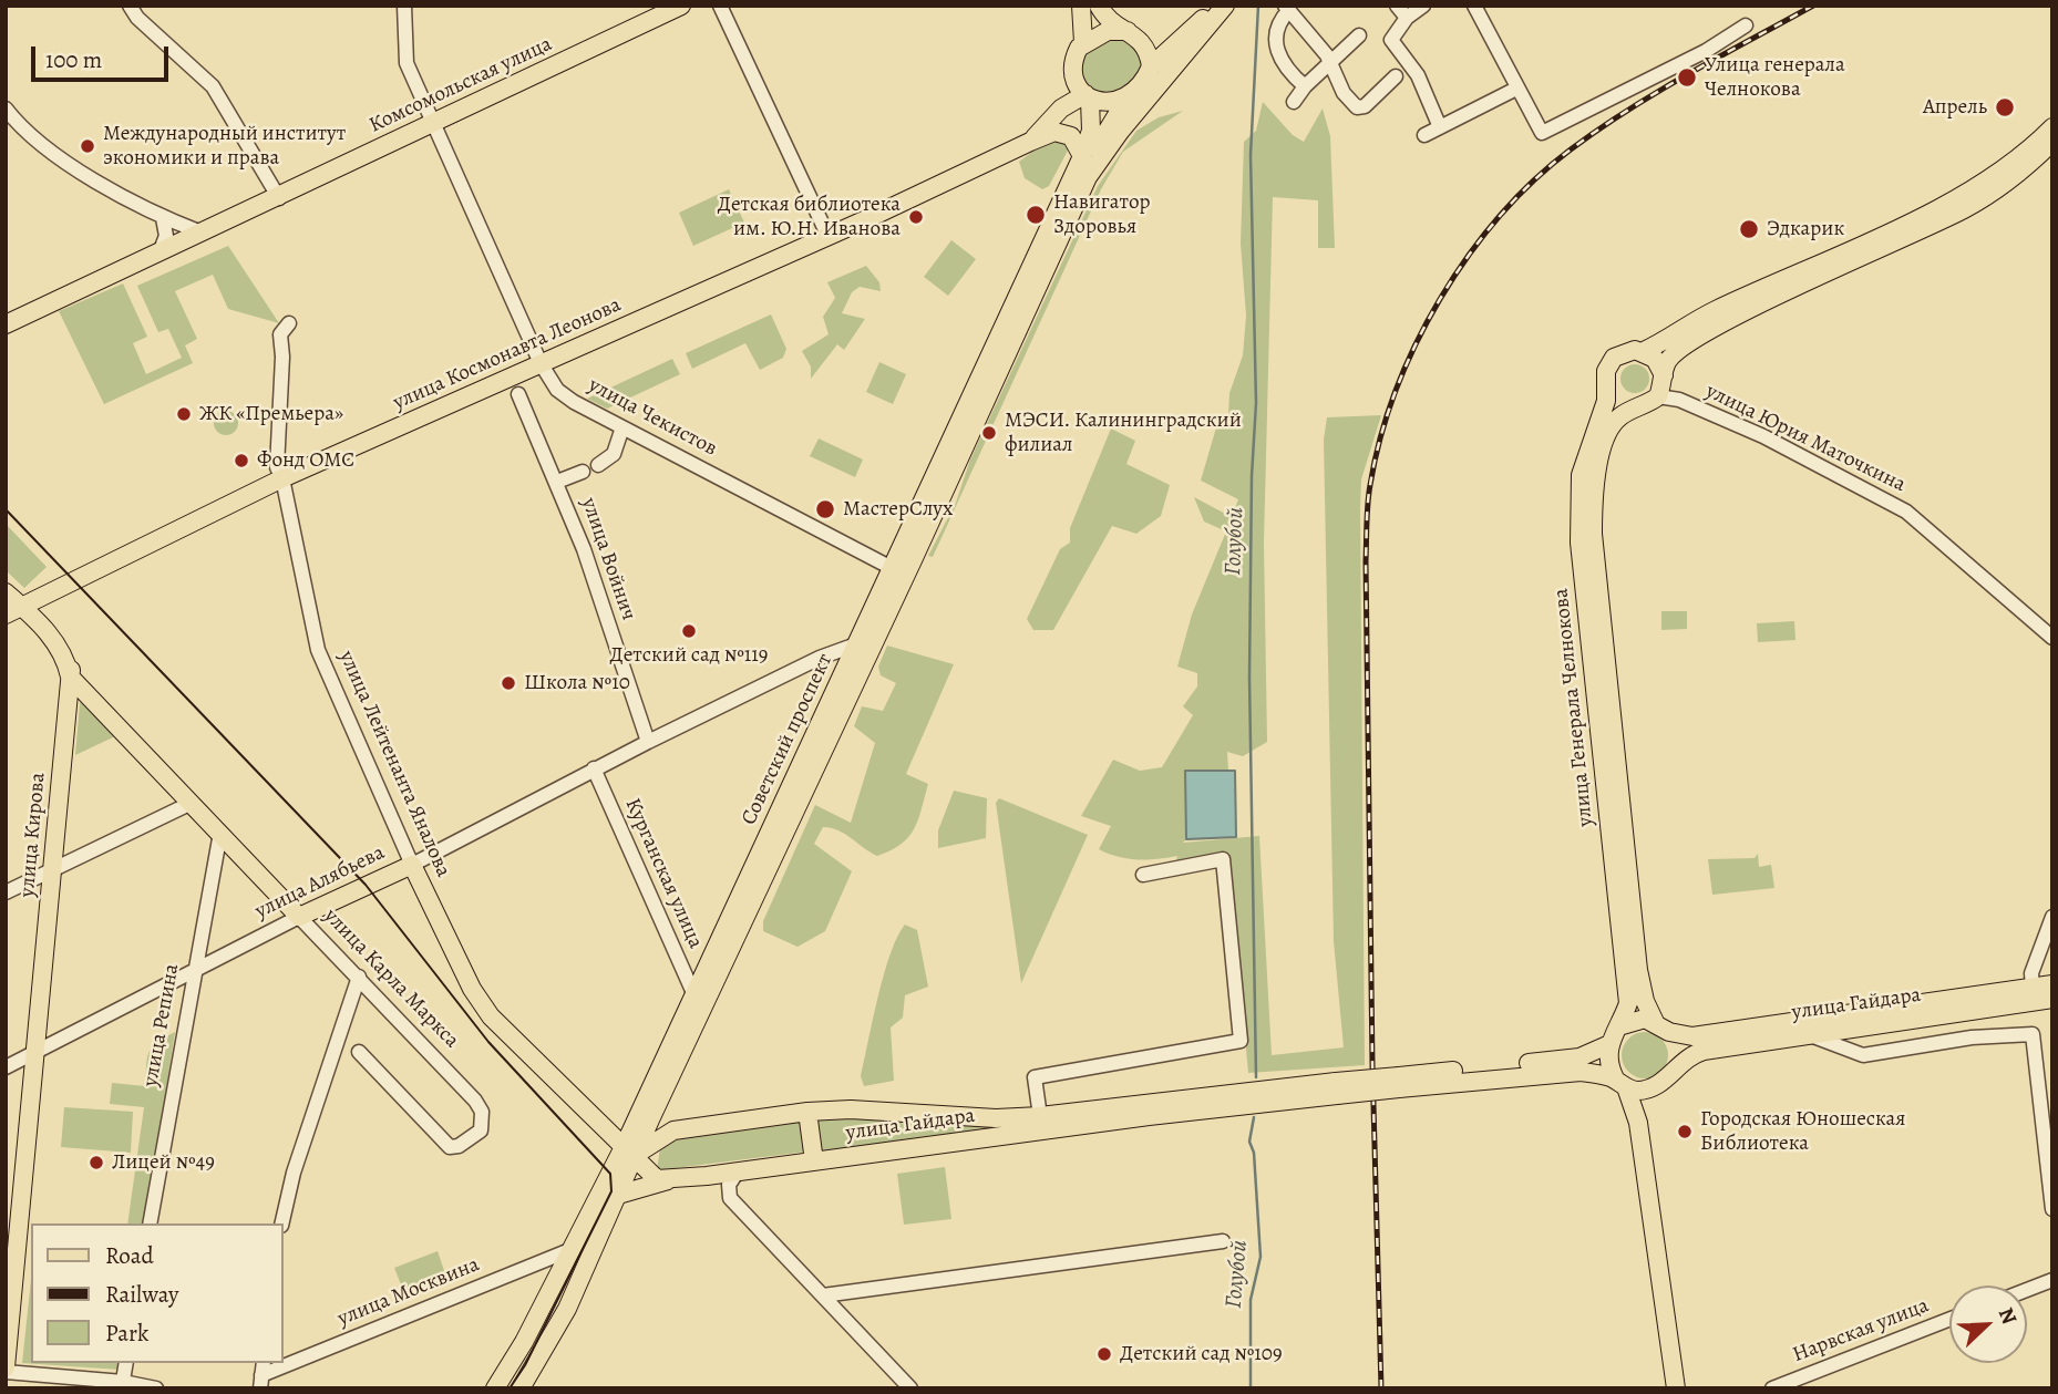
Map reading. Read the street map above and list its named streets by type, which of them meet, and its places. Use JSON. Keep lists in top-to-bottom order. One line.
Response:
{"streets":{"main road":["Комсомольская улица","улица Космонавта Леонова","улица Генерала Челнокова","Советский проспект","улица Лейтенанта Яналова","улица Кирова","улица Алябьева","улица Карла Маркса","улица Гайдара"],"street":["улица Чекистов","улица Юрия Маточкина","улица Войнич","Курганская улица","улица Репина","улица Москвина","Нарвская улица"]},"crossings":[["Комсомольская улица","улица Чекистов"],["улица Космонавта Леонова","улица Чекистов"],["улица Космонавта Леонова","Советский проспект"],["улица Космонавта Леонова","улица Лейтенанта Яналова"],["улица Космонавта Леонова","улица Карла Маркса"],["улица Чекистов","Советский проспект"],["улица Юрия Маточкина","улица Генерала Челнокова"],["улица Войнич","улица Алябьева"],["улица Генерала Челнокова","улица Гайдара"],["Советский проспект","улица Лейтенанта Яналова"],["Советский проспект","Курганская улица"],["Советский проспект","улица Алябьева"],["Советский проспект","улица Гайдара"],["Советский проспект","улица Москвина"],["улица Лейтенанта Яналова","улица Алябьева"],["улица Лейтенанта Яналова","улица Гайдара"],["улица Кирова","улица Алябьева"],["улица Кирова","улица Карла Маркса"],["Курганская улица","улица Алябьева"],["улица Алябьева","улица Карла Маркса"],["улица Алябьева","улица Репина"],["улица Карла Маркса","улица Репина"]],"water":["Голубой"],"places":["Улица генерала Челнокова","Апрель","Международный институт экономики и права","Навигатор Здоровья","Детская библиотека им. Ю.Н. Иванова","Эдкарик","ЖК «Премьера»","МЭСИ. Калининградский филиал","Фонд ОМС","МастерСлух","Детский сад №119","Школа №10","Городская Юношеская Библиотека","Лицей №49","Детский сад №109"],"legend":["Road","Railway","Park"],"scale_bar":"100 m","north":"top right"}
